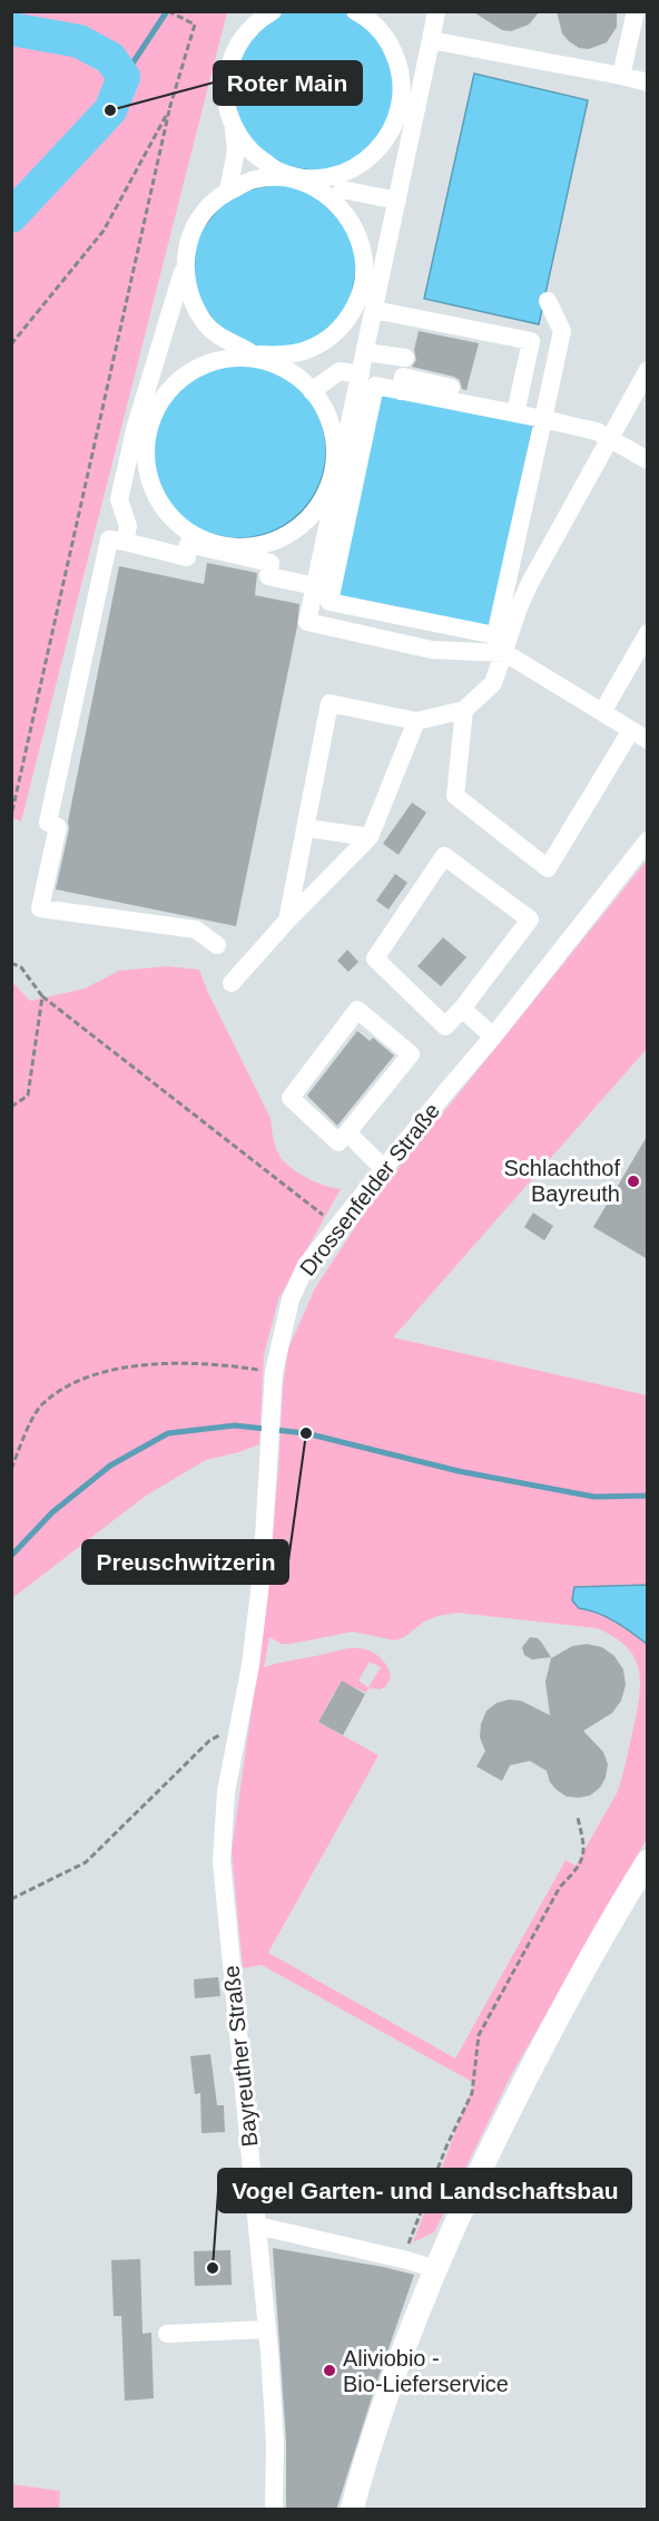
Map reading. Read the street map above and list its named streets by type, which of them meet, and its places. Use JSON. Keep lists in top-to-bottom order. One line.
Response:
{"streets":{"street":["Drossenfelder Straße","Bayreuther Straße"]},"crossings":[["Drossenfelder Straße","Bayreuther Straße"]],"places":["Roter Main","Schlachthof Bayreuth","Preuschwitzerin","Vogel Garten- und Landschaftsbau","Aliviobio - Bio-Lieferservice"]}
